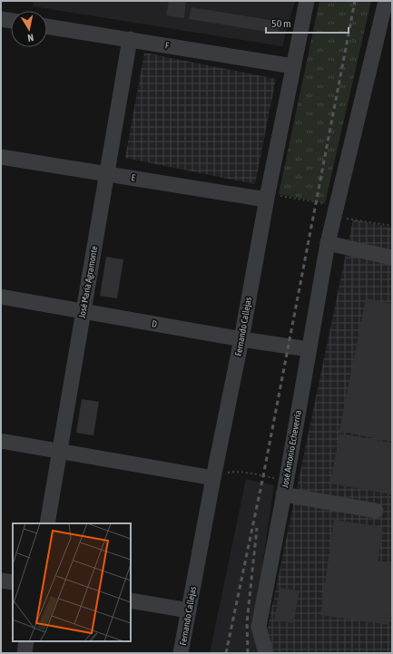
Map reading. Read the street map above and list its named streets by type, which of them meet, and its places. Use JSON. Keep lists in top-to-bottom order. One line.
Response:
{"streets":{"street":["F","E","José María Agramonte","D","Fernando Callejas","José Antonio Echeverría"]},"crossings":[["F","José María Agramonte"],["F","Fernando Callejas"],["E","José María Agramonte"],["E","Fernando Callejas"],["José María Agramonte","D"],["D","Fernando Callejas"],["D","José Antonio Echeverría"]],"scale_bar":"50 m","north":"bottom"}
